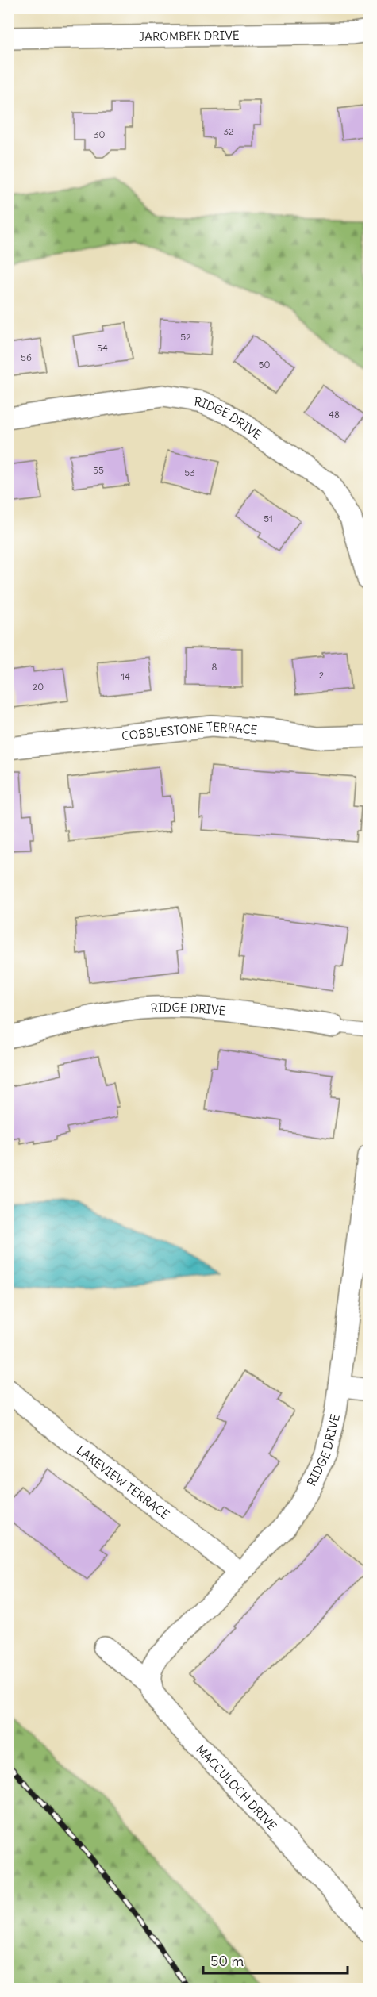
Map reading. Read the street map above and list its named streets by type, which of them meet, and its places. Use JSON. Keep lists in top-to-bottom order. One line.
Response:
{"streets":{"street":["JAROMBEK DRIVE","RIDGE DRIVE","COBBLESTONE TERRACE","LAKEVIEW TERRACE","MACCULOCH DRIVE"]},"crossings":[["RIDGE DRIVE","LAKEVIEW TERRACE"],["RIDGE DRIVE","MACCULOCH DRIVE"]],"house_numbers":["32","30","52","54","56","50","48","55","53","51","8","2","14","20"],"scale_bar":"50 m"}
